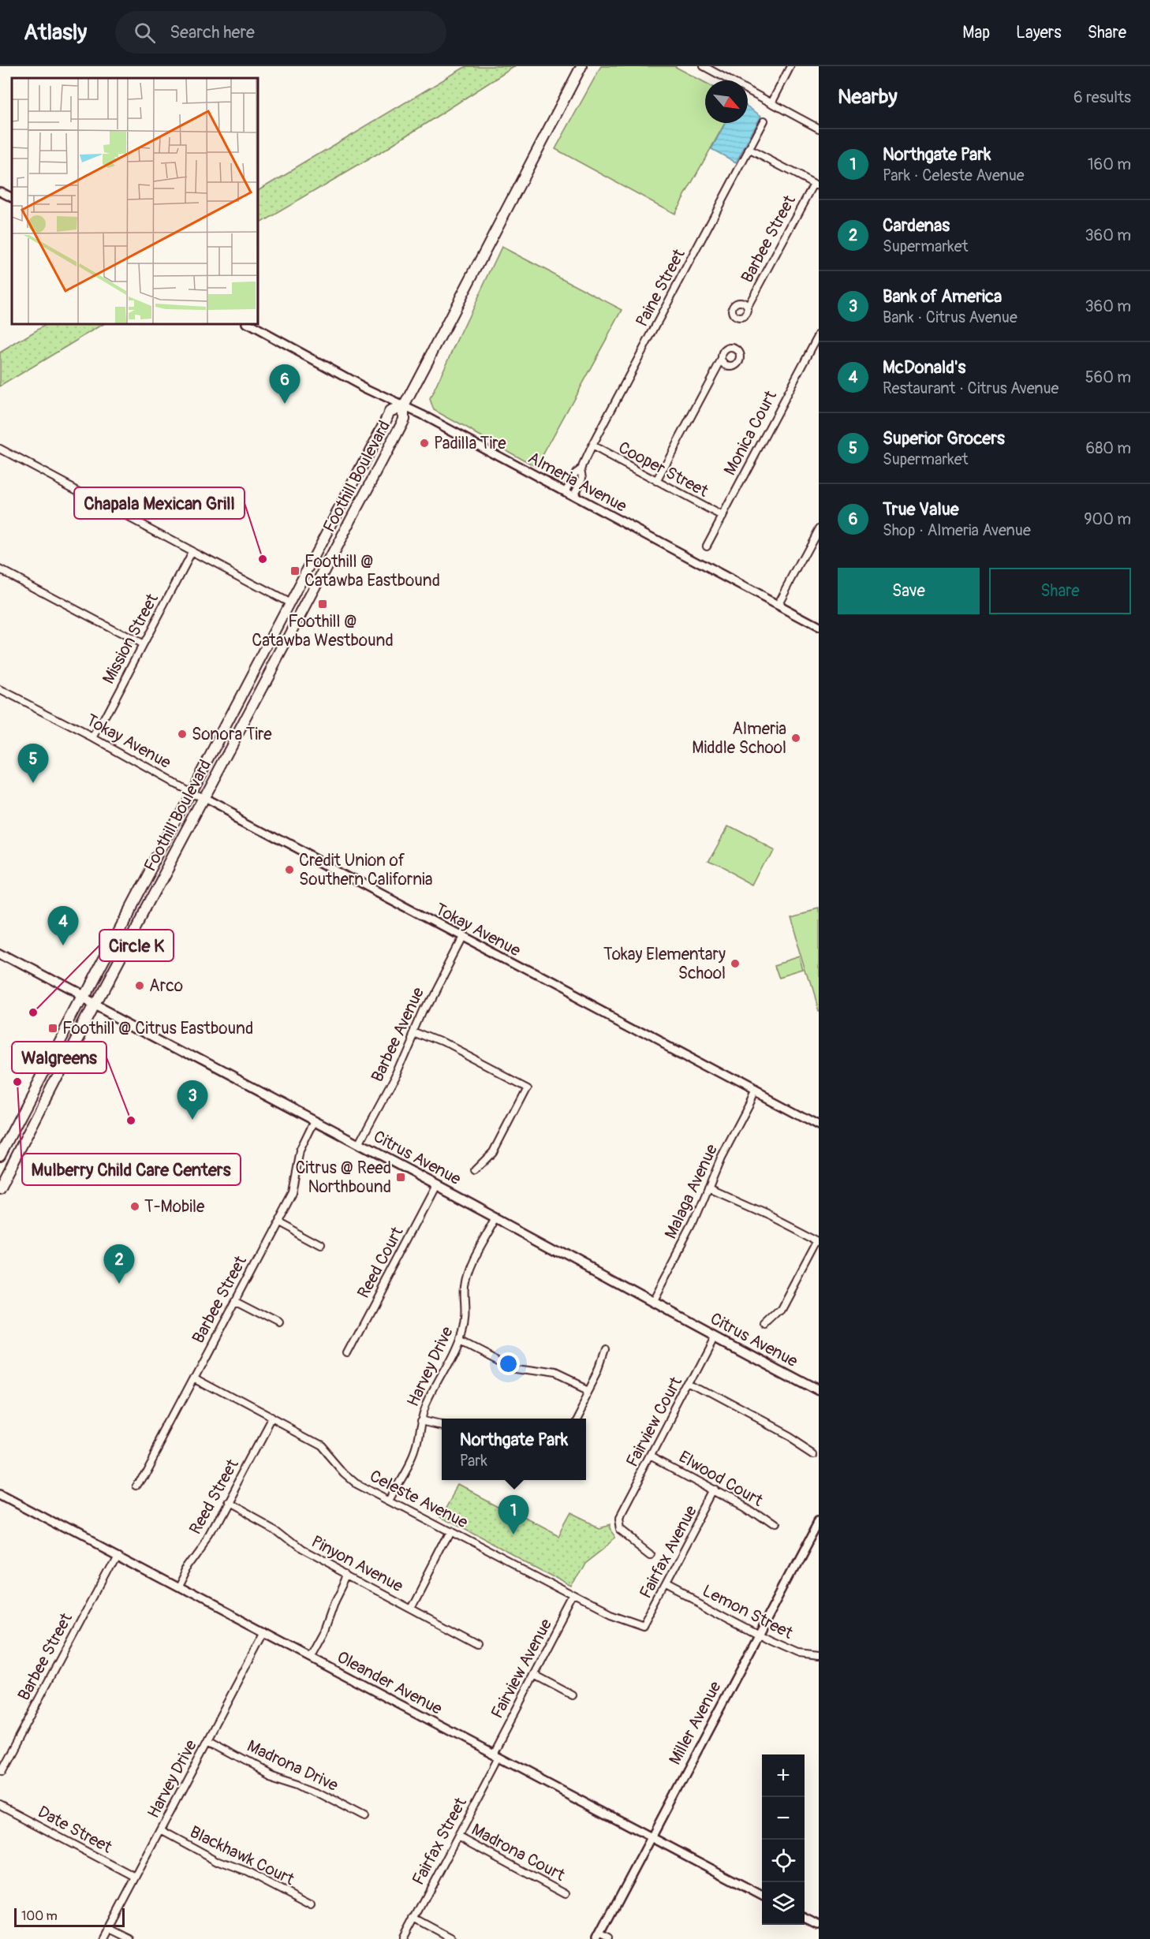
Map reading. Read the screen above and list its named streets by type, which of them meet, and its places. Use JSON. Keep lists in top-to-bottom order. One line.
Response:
{"streets":{"main road":["Foothill Boulevard","Citrus Avenue"],"street":["Barbee Street","Paine Street","Monica Court","Cooper Street","Almeria Avenue","Mission Street","Tokay Avenue","Barbee Avenue","Malaga Avenue","Reed Court","Harvey Drive","Fairview Court","Elwood Court","Reed Street","Celeste Avenue","Fairfax Avenue","Pinyon Avenue","Lemon Street","Fairview Avenue","Oleander Avenue","Miller Avenue","Madrona Drive","Date Street","Fairfax Street","Madrona Court","Blackhawk Court"]},"crossings":[["Barbee Street","Citrus Avenue"],["Barbee Street","Celeste Avenue"],["Barbee Street","Oleander Avenue"],["Paine Street","Cooper Street"],["Paine Street","Almeria Avenue"],["Monica Court","Cooper Street"],["Foothill Boulevard","Almeria Avenue"],["Foothill Boulevard","Tokay Avenue"],["Foothill Boulevard","Citrus Avenue"],["Mission Street","Tokay Avenue"],["Tokay Avenue","Barbee Avenue"],["Tokay Avenue","Malaga Avenue"],["Barbee Avenue","Citrus Avenue"],["Citrus Avenue","Malaga Avenue"],["Citrus Avenue","Reed Court"],["Citrus Avenue","Harvey Drive"],["Citrus Avenue","Fairview Court"],["Harvey Drive","Celeste Avenue"],["Harvey Drive","Oleander Avenue"],["Harvey Drive","Madrona Drive"],["Harvey Drive","Date Street"],["Harvey Drive","Blackhawk Court"],["Fairview Court","Elwood Court"],["Elwood Court","Fairfax Avenue"],["Reed Street","Celeste Avenue"],["Reed Street","Pinyon Avenue"],["Reed Street","Oleander Avenue"],["Celeste Avenue","Fairfax Avenue"],["Celeste Avenue","Fairview Avenue"],["Fairfax Avenue","Lemon Street"],["Lemon Street","Miller Avenue"],["Fairview Avenue","Oleander Avenue"],["Oleander Avenue","Miller Avenue"],["Oleander Avenue","Fairfax Street"],["Fairfax Street","Madrona Court"]],"places":{"other":["Padilla Tire","Chapala Mexican Grill","Sonora Tire","Almeria Middle School","Credit Union of Southern California","Tokay Elementary School","Arco","Circle K","Mulberry Child Care Centers","Walgreens","T-Mobile"],"transit":["Foothill @ Catawba Eastbound","Foothill @ Catawba Westbound","Foothill @ Citrus Eastbound","Citrus @ Reed Northbound"]},"scale_bar":"100 m","north":"bottom right","page":{"header":"Atlasly","search":"Search here","nav":["Map","Layers","Share"],"heading":["Nearby","6 results"],"list":[{"mark":"1","name":"Northgate Park","note":"Park · Celeste Avenue","value":"160 m"},{"mark":"2","name":"Cardenas","note":"Supermarket","value":"360 m"},{"mark":"3","name":"Bank of America","note":"Bank · Citrus Avenue","value":"360 m"},{"mark":"4","name":"McDonald's","note":"Restaurant · Citrus Avenue","value":"560 m"},{"mark":"5","name":"Superior Grocers","note":"Supermarket","value":"680 m"},{"mark":"6","name":"True Value","note":"Shop · Almeria Avenue","value":"900 m"}],"pins":["6","5","4","3","2","1"],"buttons":["Save","Share"],"popup":["Northgate Park","Park"],"map_buttons":["+","−"],"scale":"100 m"}}
